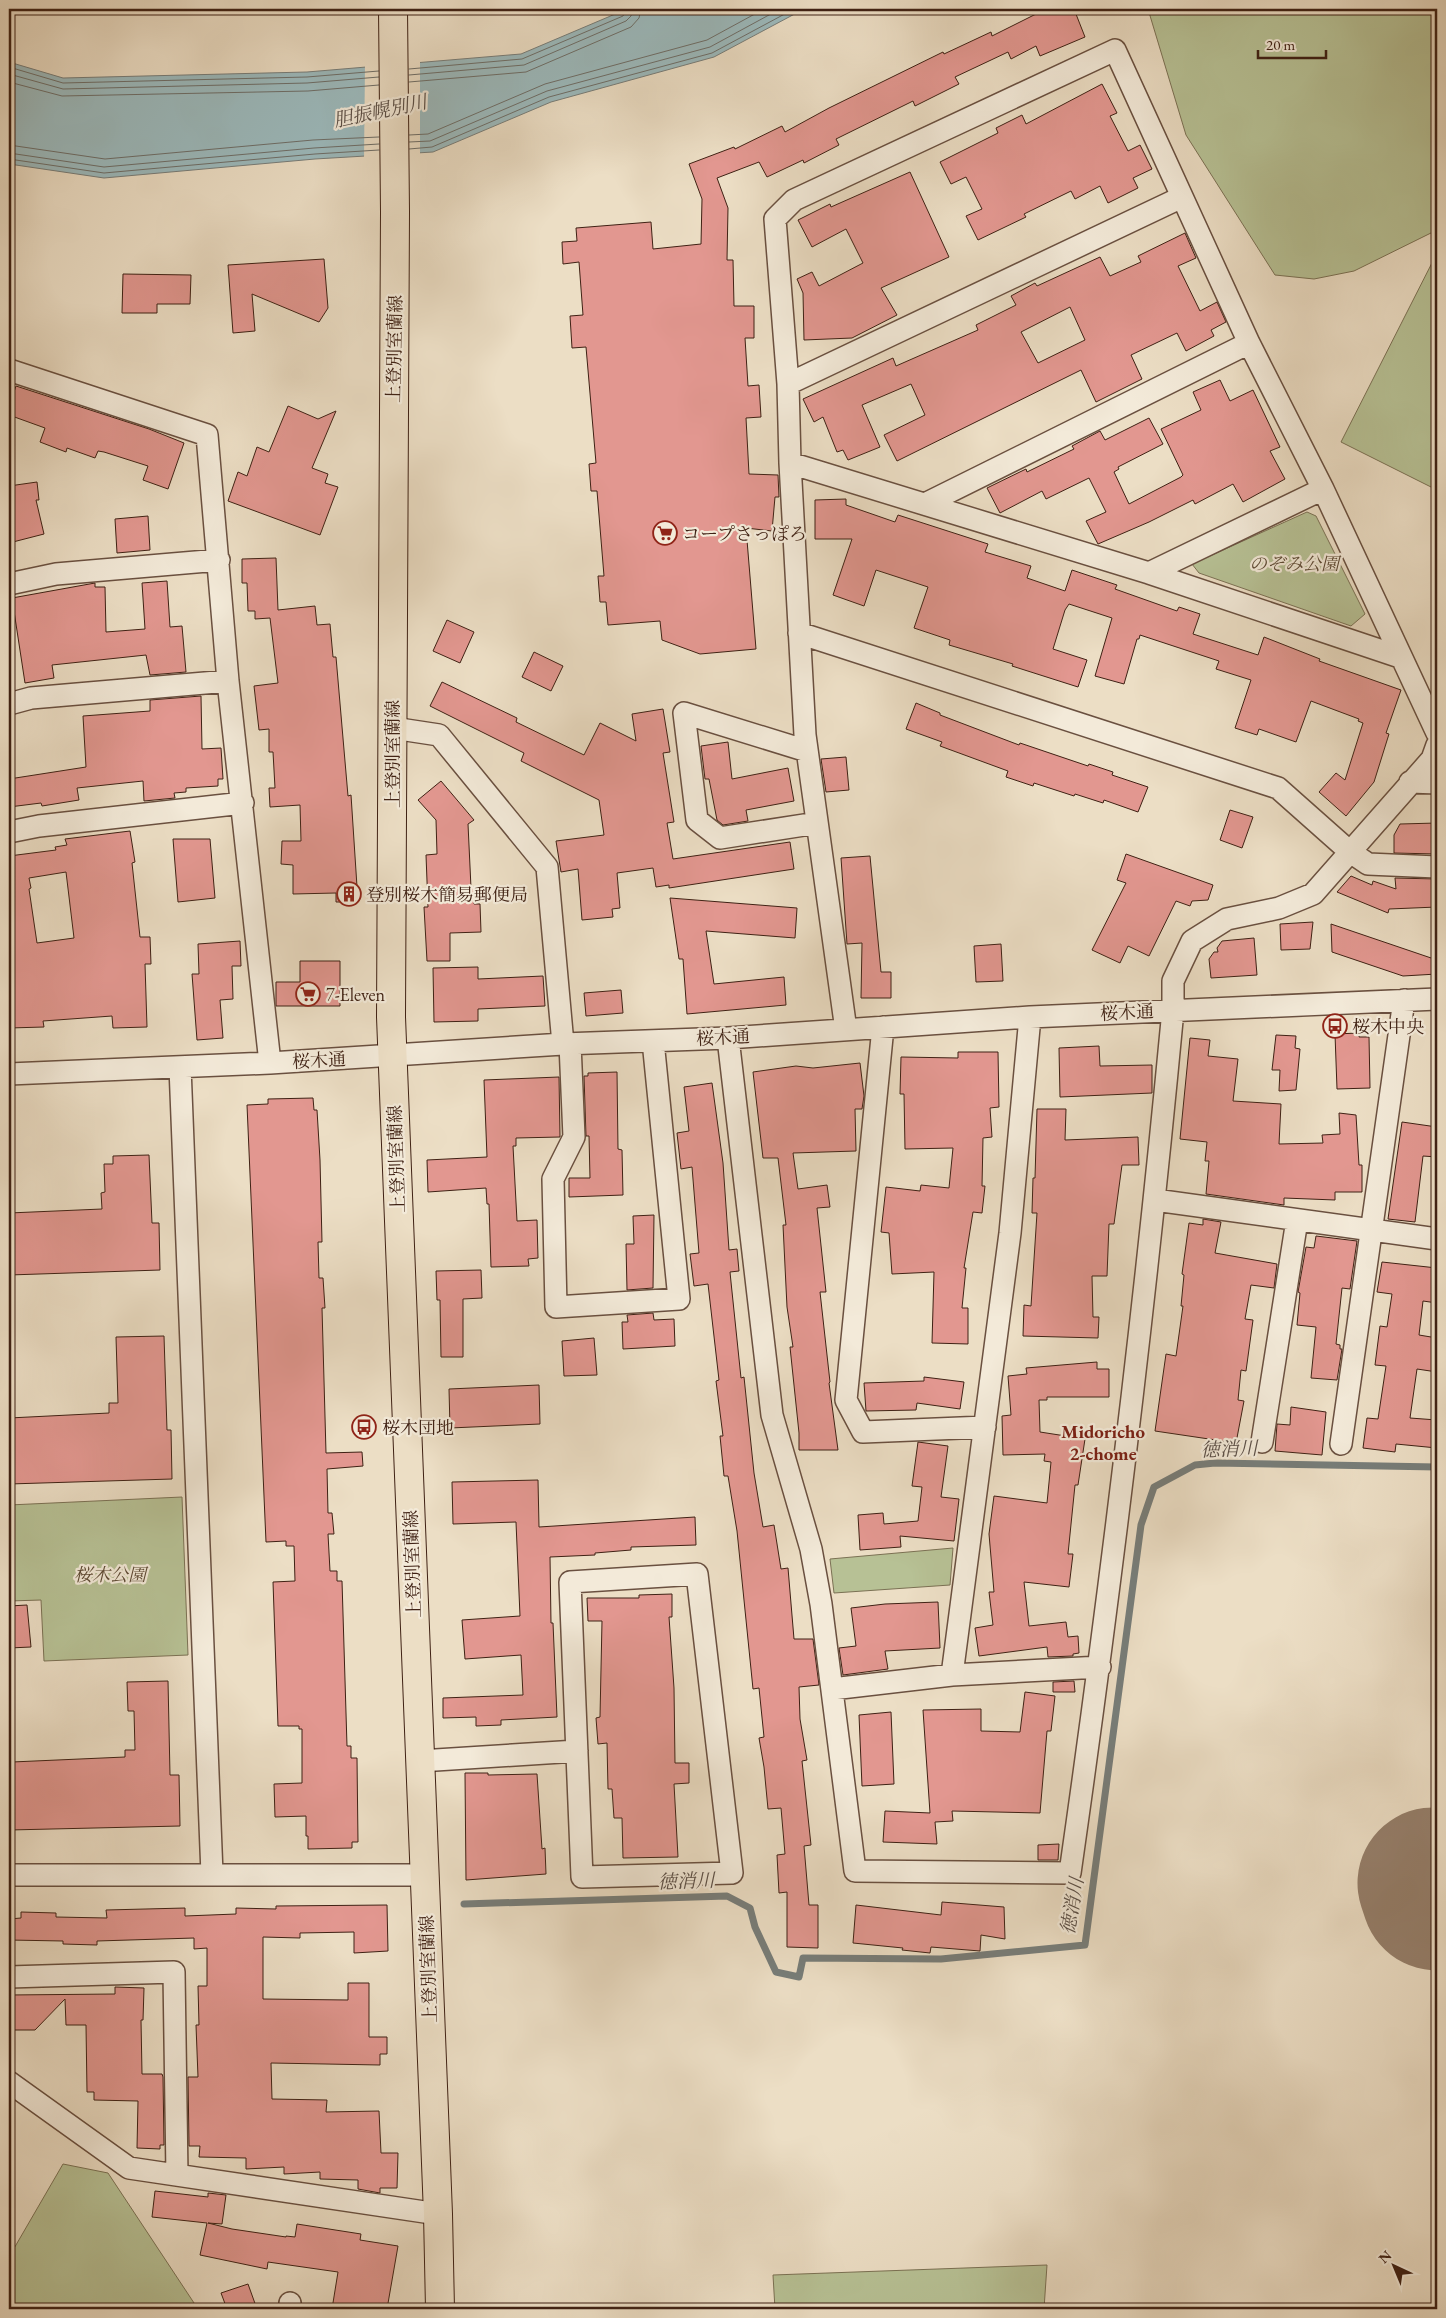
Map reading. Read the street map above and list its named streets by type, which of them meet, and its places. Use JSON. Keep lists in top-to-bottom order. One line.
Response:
{"streets":{"main road":["上登別室蘭線"],"street":["桜木通"]},"crossings":[["上登別室蘭線","桜木通"]],"districts":["Midoricho 2-chome"],"water":["胆振幌別川","徳消川"],"parks":["のぞみ公園","桜木公園"],"places":{"supermarket":["コープさっぽろ","7-Eleven"],"building":["登別桜木簡易郵便局"],"bus stop":["桜木中央","桜木団地"]},"scale_bar":"20 m","north":"top left"}
